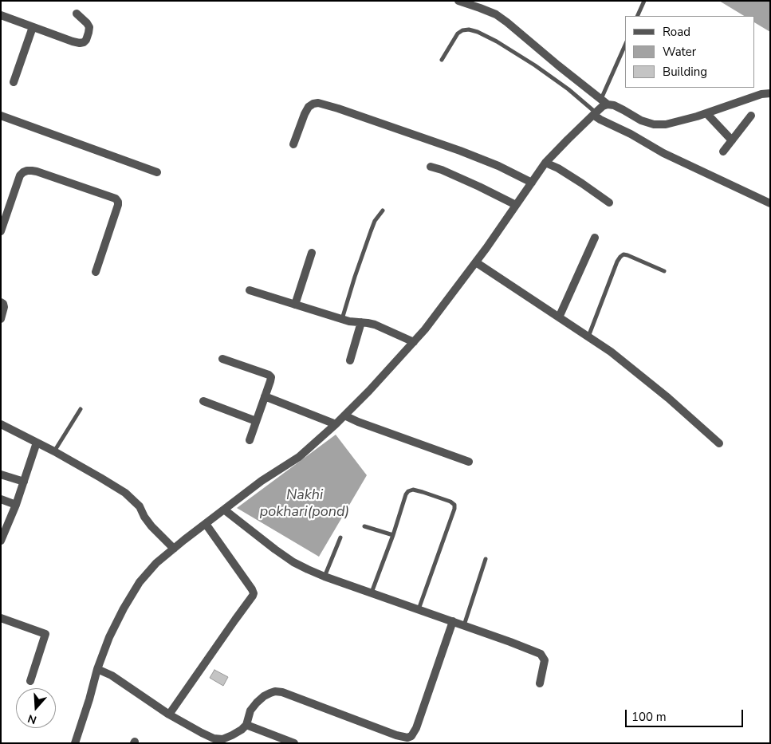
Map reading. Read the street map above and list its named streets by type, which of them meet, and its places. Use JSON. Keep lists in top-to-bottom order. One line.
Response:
{"water":["Nakhi pokhari(pond)"],"legend":["Road","Water","Building"],"scale_bar":"100 m","north":"bottom"}
